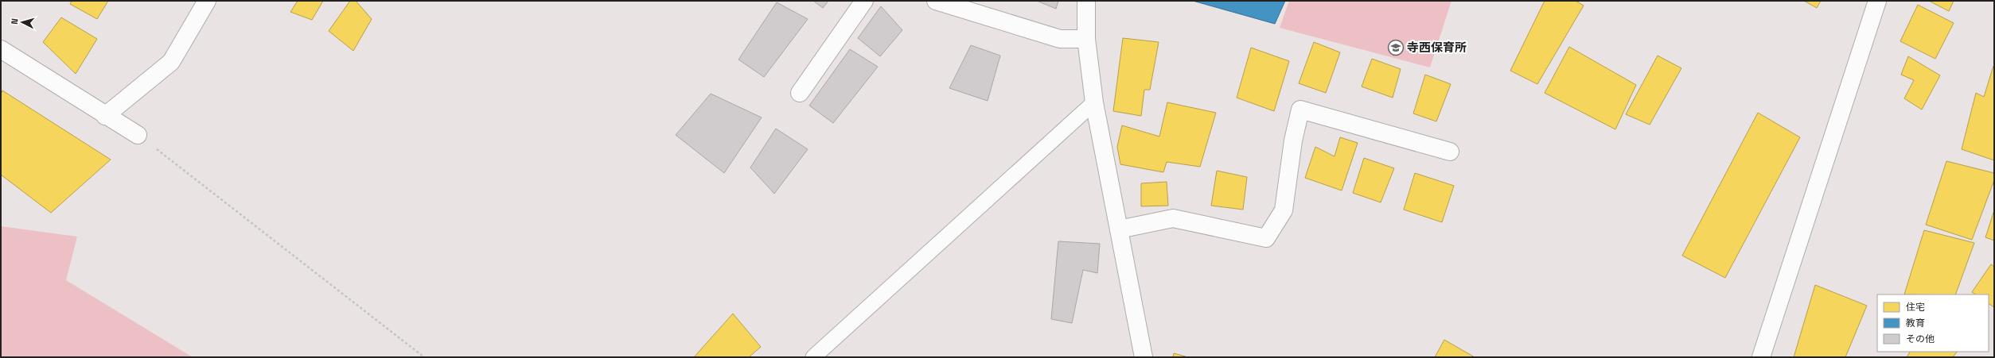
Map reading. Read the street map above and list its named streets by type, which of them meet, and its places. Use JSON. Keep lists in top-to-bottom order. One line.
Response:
{"places":{"school or university":["寺西保育所"]},"legend":["住宅","教育","その他"],"north":"left"}
